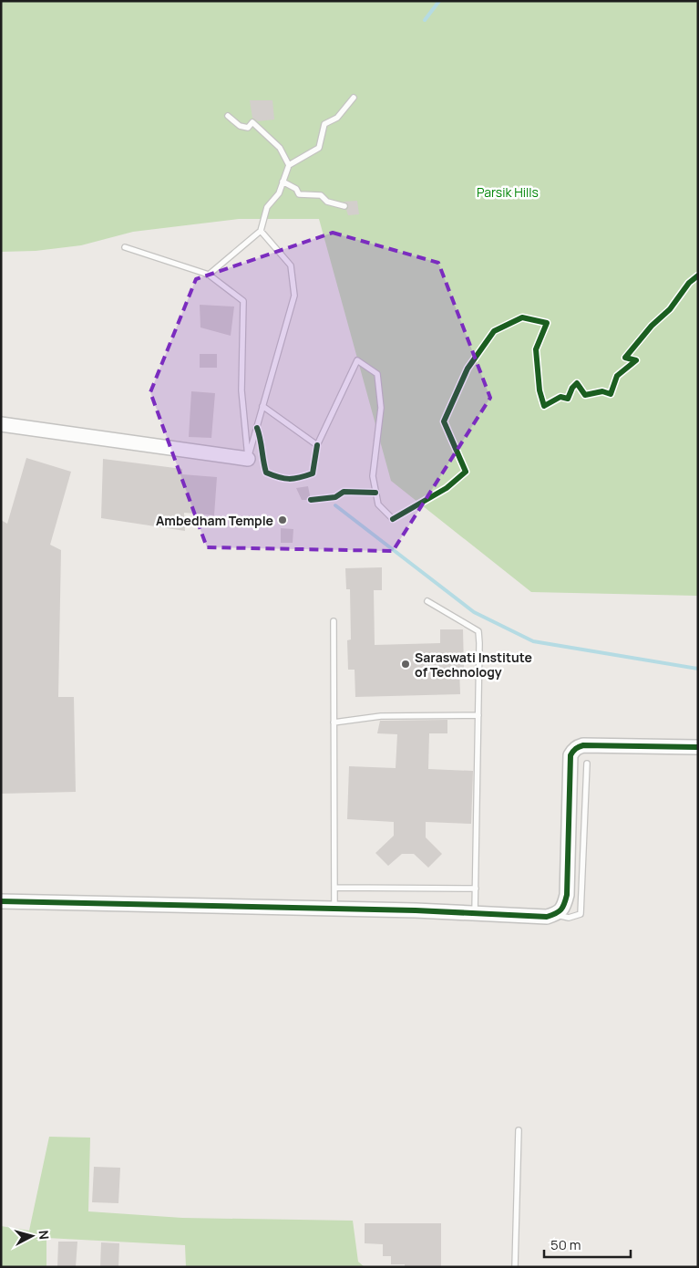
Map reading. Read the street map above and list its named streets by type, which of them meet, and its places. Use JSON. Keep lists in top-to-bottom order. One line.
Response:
{"parks":["Parsik Hills"],"places":["Ambedham Temple","Saraswati Institute of Technology"],"scale_bar":"50 m","north":"right"}
